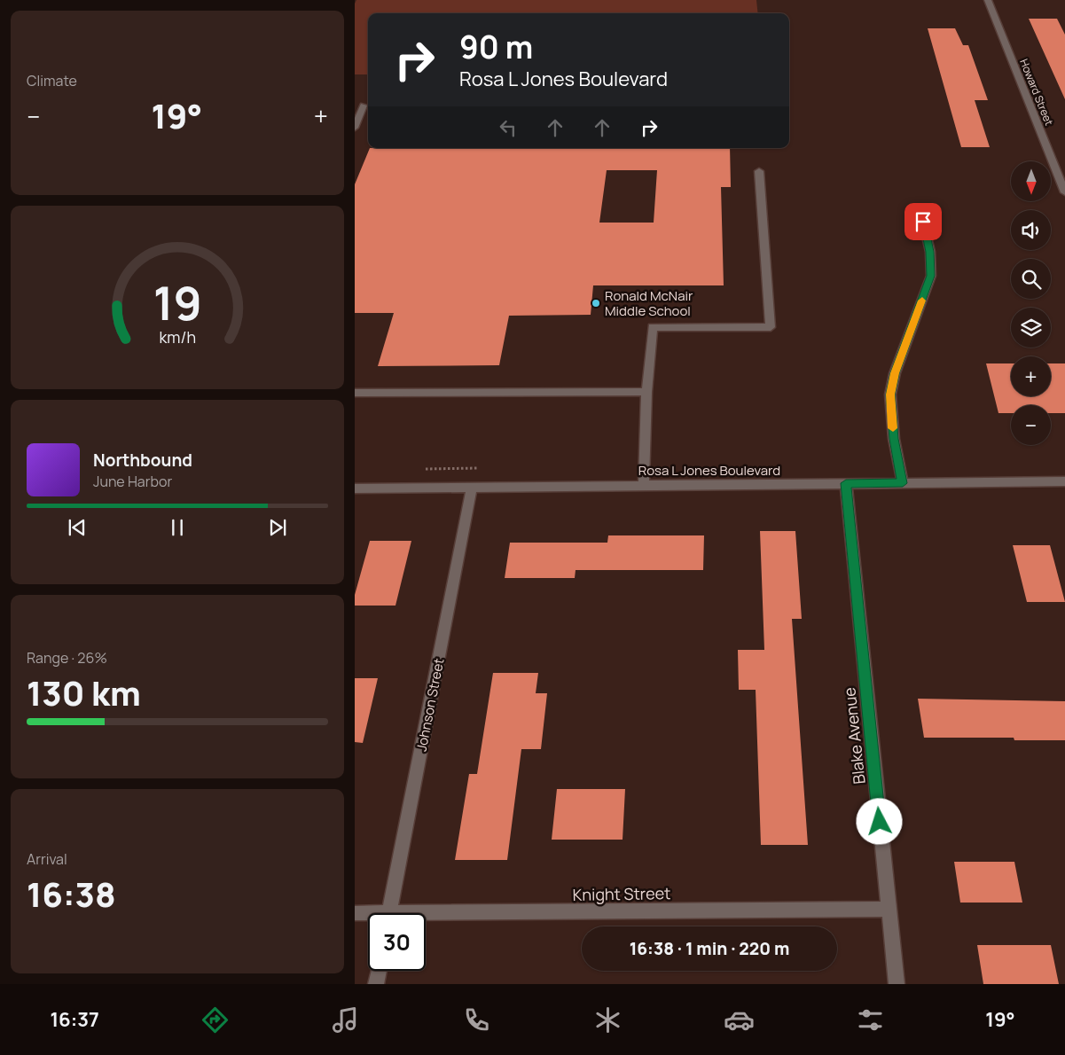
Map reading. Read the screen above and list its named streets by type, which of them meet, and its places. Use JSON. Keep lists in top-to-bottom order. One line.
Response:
{"streets":{"street":["Howard Street","Rosa L Jones Boulevard","Johnson Street","Blake Avenue","Knight Street"]},"crossings":[["Rosa L Jones Boulevard","Johnson Street"],["Rosa L Jones Boulevard","Blake Avenue"],["Blake Avenue","Knight Street"]],"places":["Ronald McNair Middle School"],"north":"bottom","page":{"tile":["Climate",["Range · 26%","130 km"],["Arrival","16:38"]],"turn":["90 m","Rosa L Jones Boulevard"],"heat":["−","19°","+"],"map_buttons":["+","−"],"song":["Northbound","June Harbor"],"limit":"30","trip":"16:38 · 1 min · 220 m","tabs":["16:37","19°"],"gauge":["19","km/h"]}}
